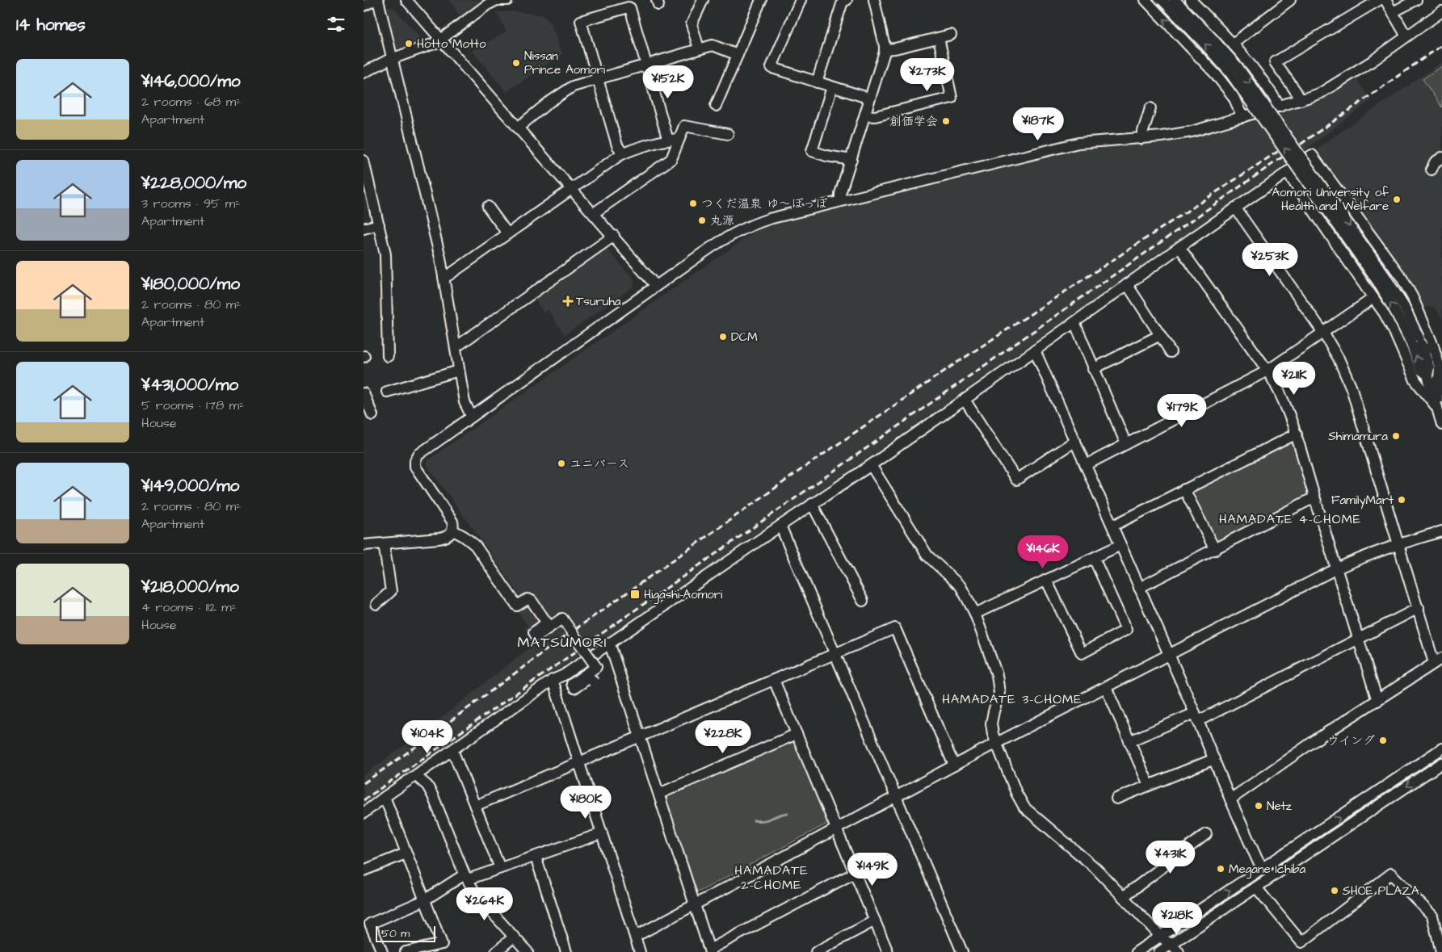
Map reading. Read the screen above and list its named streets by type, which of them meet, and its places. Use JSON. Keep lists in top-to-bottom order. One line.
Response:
{"districts":["HAMADATE 4-CHOME","MATSUMORI","HAMADATE 3-CHOME","HAMADATE 2-CHOME"],"places":{"other":["Hotto Motto","Nissan Prince Aomori","創価学会","Aomori University of Health and Welfare","つくだ温泉 ゆ～ぽっぽ","丸源","DCM","Shimamura","ユニバース","FamilyMart","ウイング","Netz","Megane Ichiba","SHOE PLAZA"],"health":["Tsuruha"],"transit":["Higashi-Aomori"]},"scale_bar":"50 m","page":{"heading":"14 homes","list":[{"name":"¥146,000/mo","note":"2 rooms · 68 m² · Apartment"},{"name":"¥228,000/mo","note":"3 rooms · 95 m² · Apartment"},{"name":"¥180,000/mo","note":"2 rooms · 80 m² · Apartment"},{"name":"¥431,000/mo","note":"5 rooms · 178 m² · House"},{"name":"¥149,000/mo","note":"2 rooms · 80 m² · Apartment"},{"name":"¥218,000/mo","note":"4 rooms · 112 m² · House"}],"price":["¥273K","¥152K","¥187K","¥253K","¥211K","¥179K","¥146K","¥104K","¥228K","¥180K","¥431K","¥149K","¥264K","¥218K"],"scale":"50 m"}}
